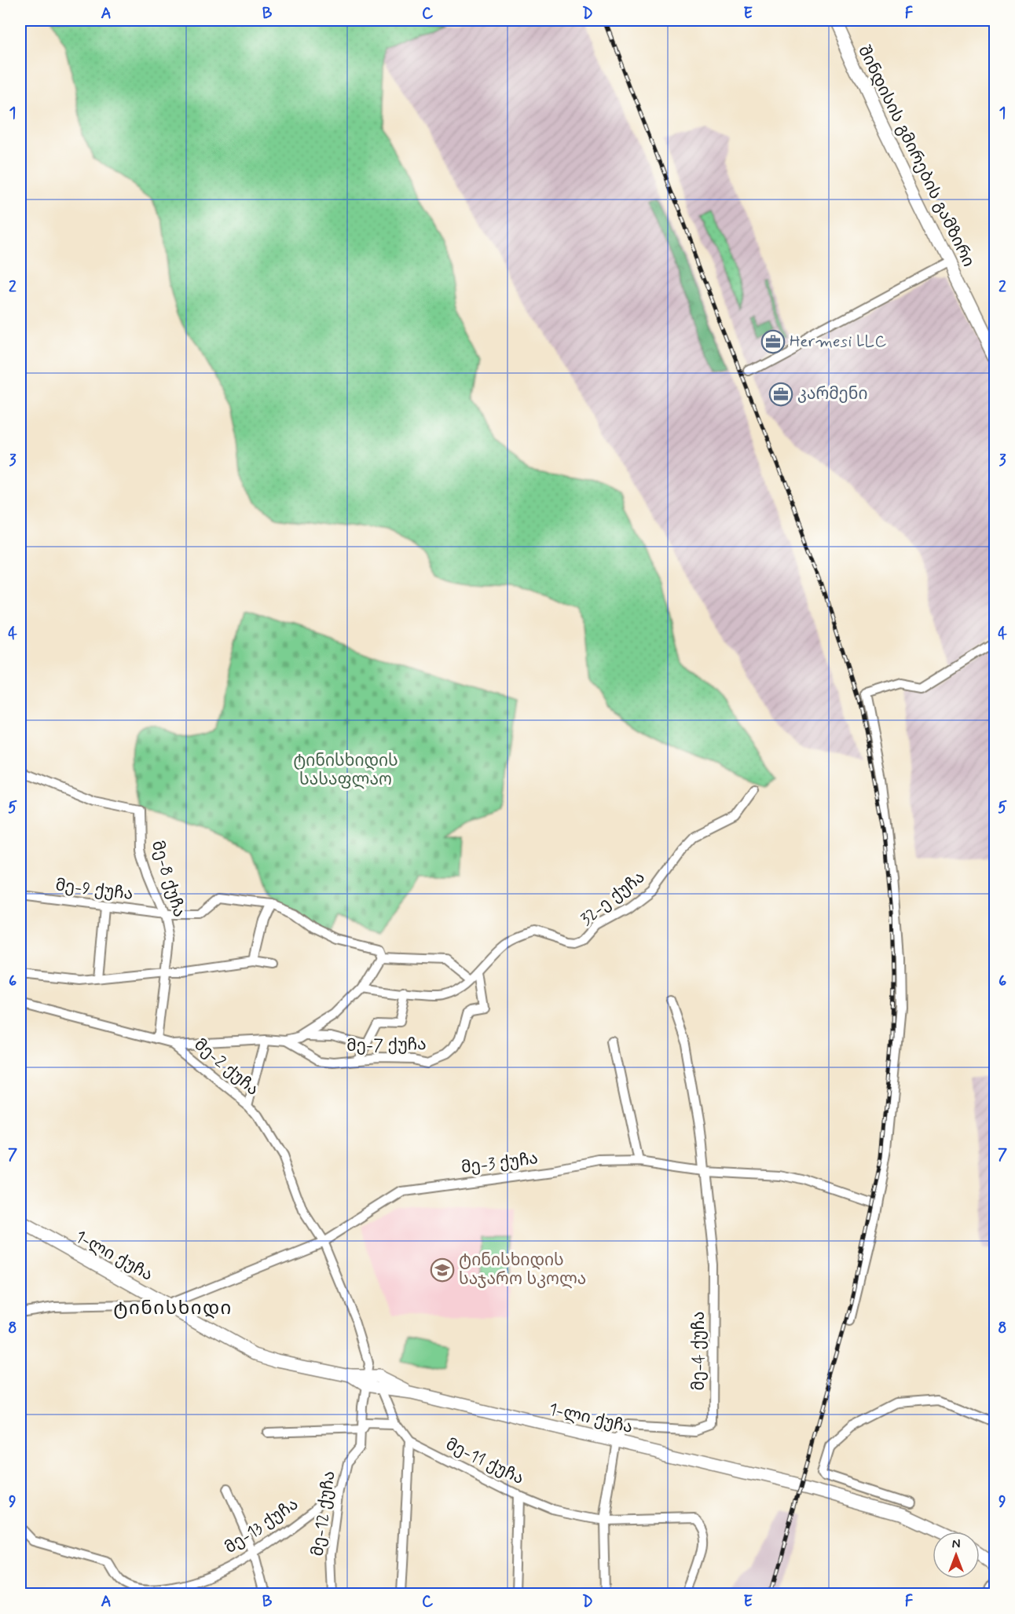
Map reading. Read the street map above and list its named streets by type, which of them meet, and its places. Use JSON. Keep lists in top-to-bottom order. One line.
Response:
{"streets":{"main road":["შინდისის გმირების გამზირი","1-ლი ქუჩა"],"street":["მე-8 ქუჩა","მე-9 ქუჩა","32-ე ქუჩა","მე-7 ქუჩა","მე-2 ქუჩა","მე-3 ქუჩა","მე-4 ქუჩა","მე-11 ქუჩა","მე-12 ქუჩა","მე-13 ქუჩა"]},"crossings":[["მე-8 ქუჩა","მე-9 ქუჩა"],["მე-8 ქუჩა","მე-2 ქუჩა"],["32-ე ქუჩა","მე-7 ქუჩა"],["მე-2 ქუჩა","მე-3 ქუჩა"],["მე-2 ქუჩა","1-ლი ქუჩა"],["მე-2 ქუჩა","მე-11 ქუჩა"],["მე-2 ქუჩა","მე-12 ქუჩა"],["მე-3 ქუჩა","1-ლი ქუჩა"],["მე-3 ქუჩა","მე-4 ქუჩა"],["1-ლი ქუჩა","მე-4 ქუჩა"],["1-ლი ქუჩა","მე-11 ქუჩა"],["1-ლი ქუჩა","მე-12 ქუჩა"],["მე-11 ქუჩა","მე-12 ქუჩა"],["მე-12 ქუჩა","მე-13 ქუჩა"]],"districts":["ტინისხიდი"],"parks":["ტინისხიდის სასაფლაო"],"places":{"office":["Hermesi LLC","კარმენი"],"school or university":["ტინისხიდის საჯარო სკოლა"]},"north":"top","grid":{"columns":["A","B","C","D","E","F"],"rows":["1","2","3","4","5","6","7","8","9"]}}
